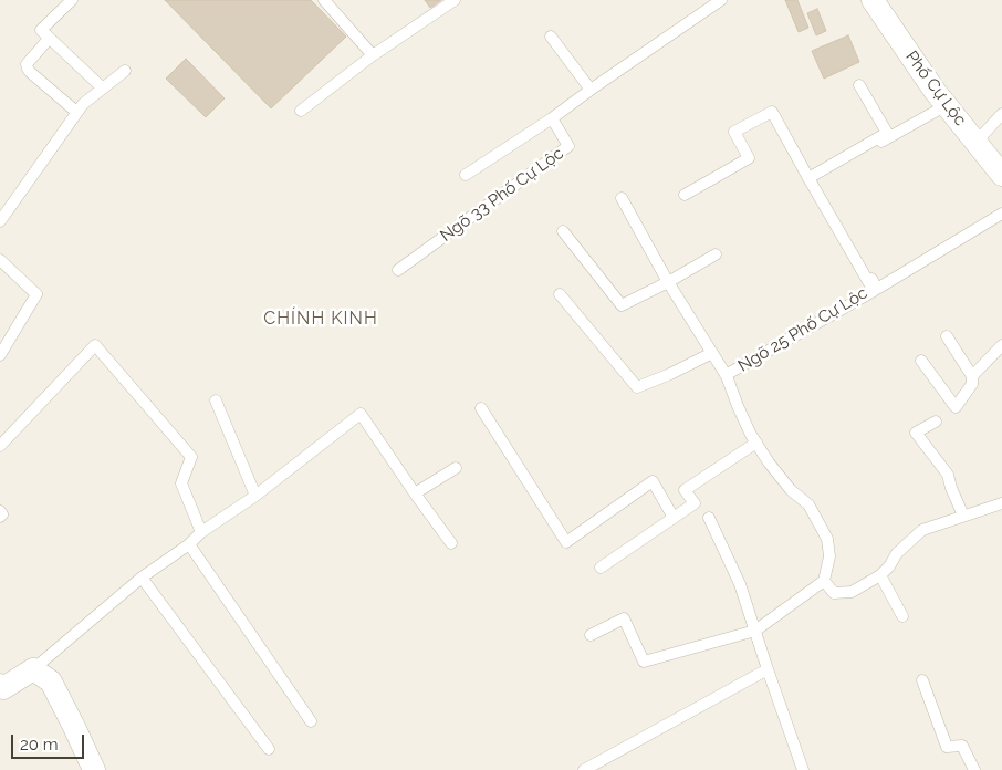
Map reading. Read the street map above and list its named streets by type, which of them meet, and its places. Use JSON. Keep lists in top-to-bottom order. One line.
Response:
{"streets":{"street":["Phố Cự Lộc"],"lane":["Ngõ 33 Phố Cự Lộc","Ngõ 25 Phố Cự Lộc"]},"districts":["CHÍNH KINH"],"scale_bar":"20 m"}
